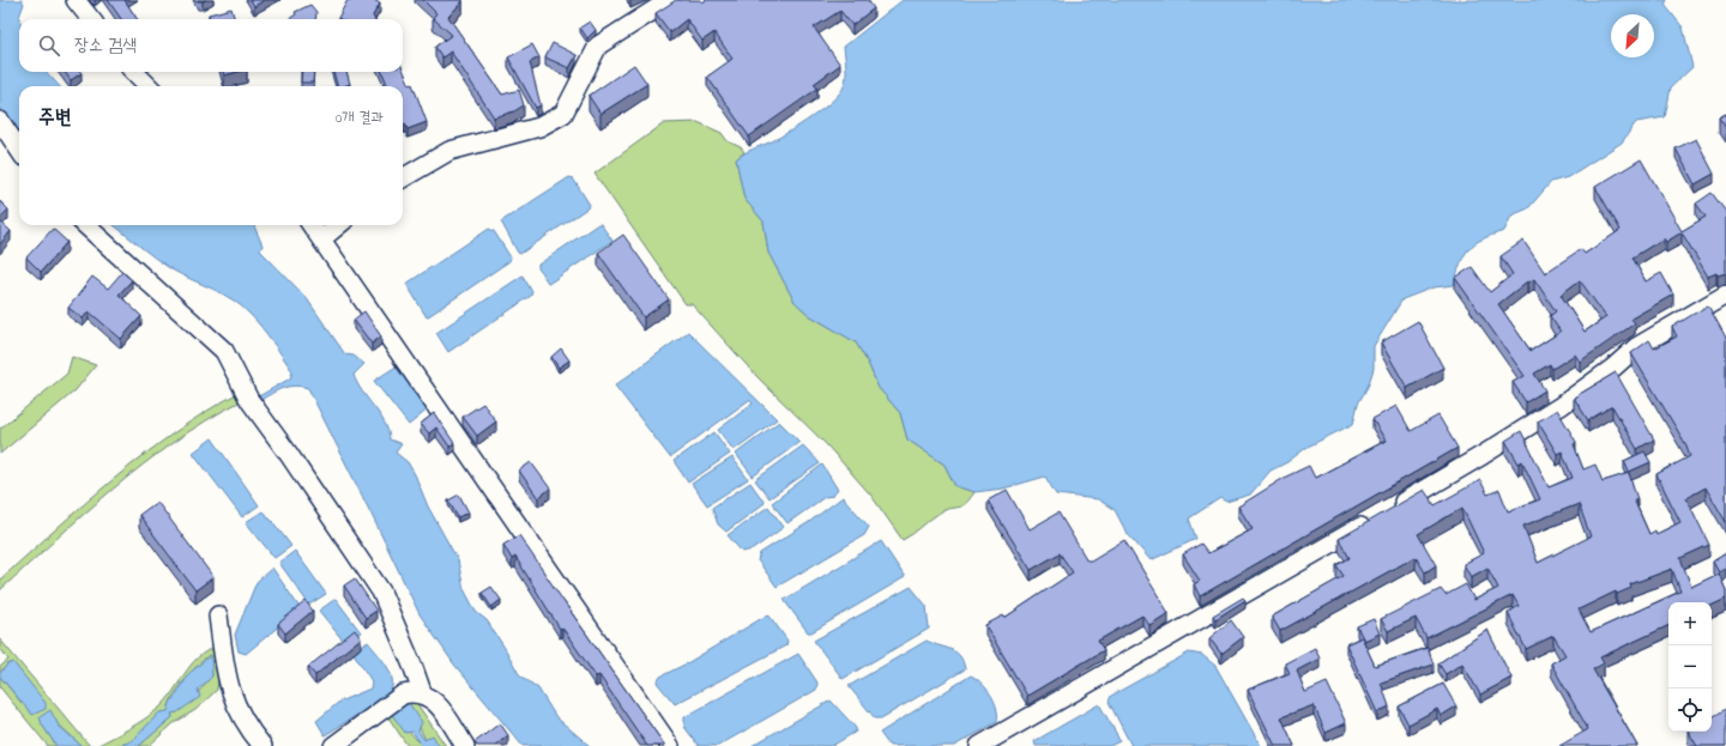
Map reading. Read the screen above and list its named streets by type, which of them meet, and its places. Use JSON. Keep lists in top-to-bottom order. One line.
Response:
{"north":"bottom left","page":{"search":"장소 검색","heading":["주변","0개 결과"],"map_buttons":["+","−"]}}
